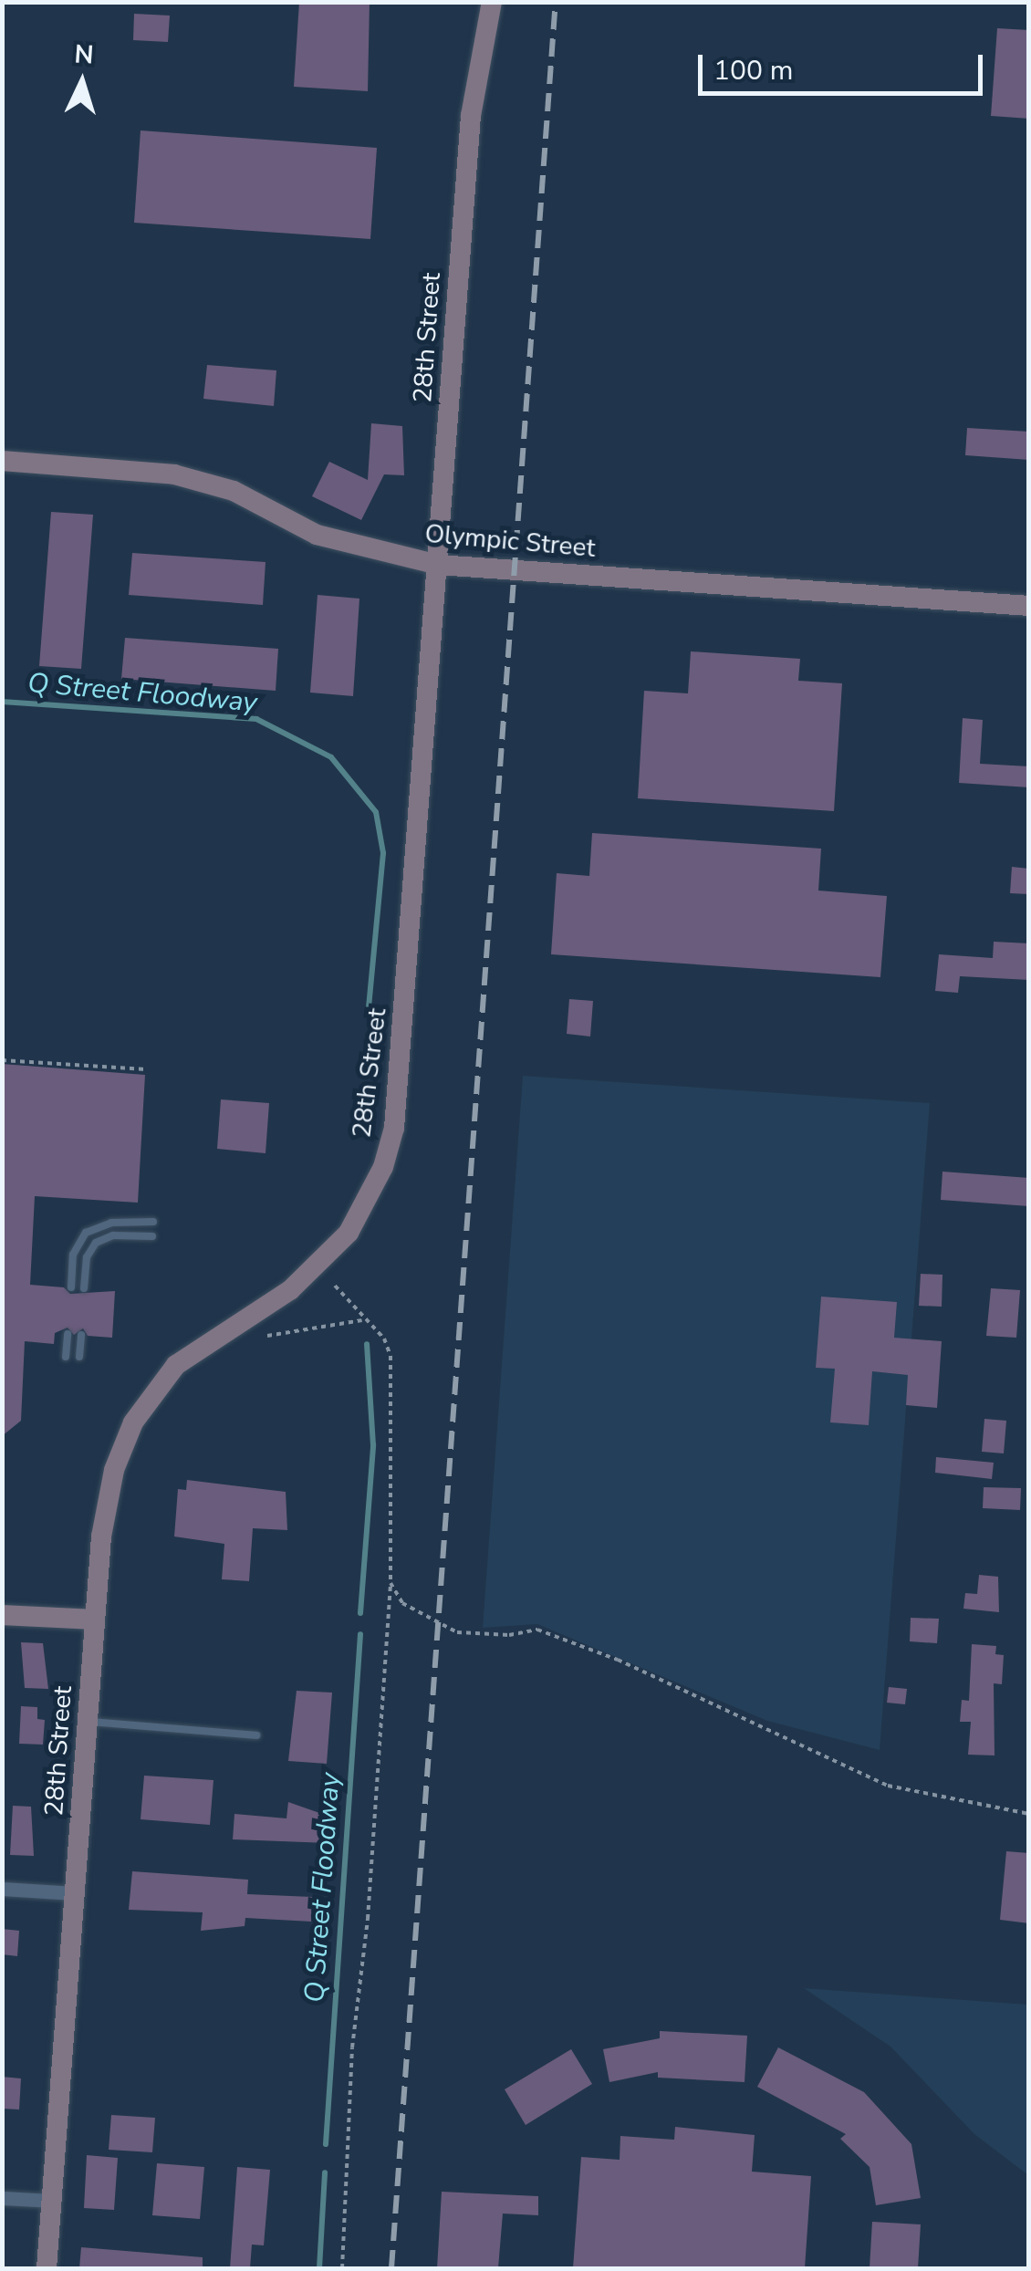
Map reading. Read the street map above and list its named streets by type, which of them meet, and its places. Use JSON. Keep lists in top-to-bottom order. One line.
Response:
{"streets":{"main road":["28th Street","Olympic Street"]},"crossings":[["28th Street","Olympic Street"]],"water":["Q Street Floodway"],"scale_bar":"100 m","north":"top"}
